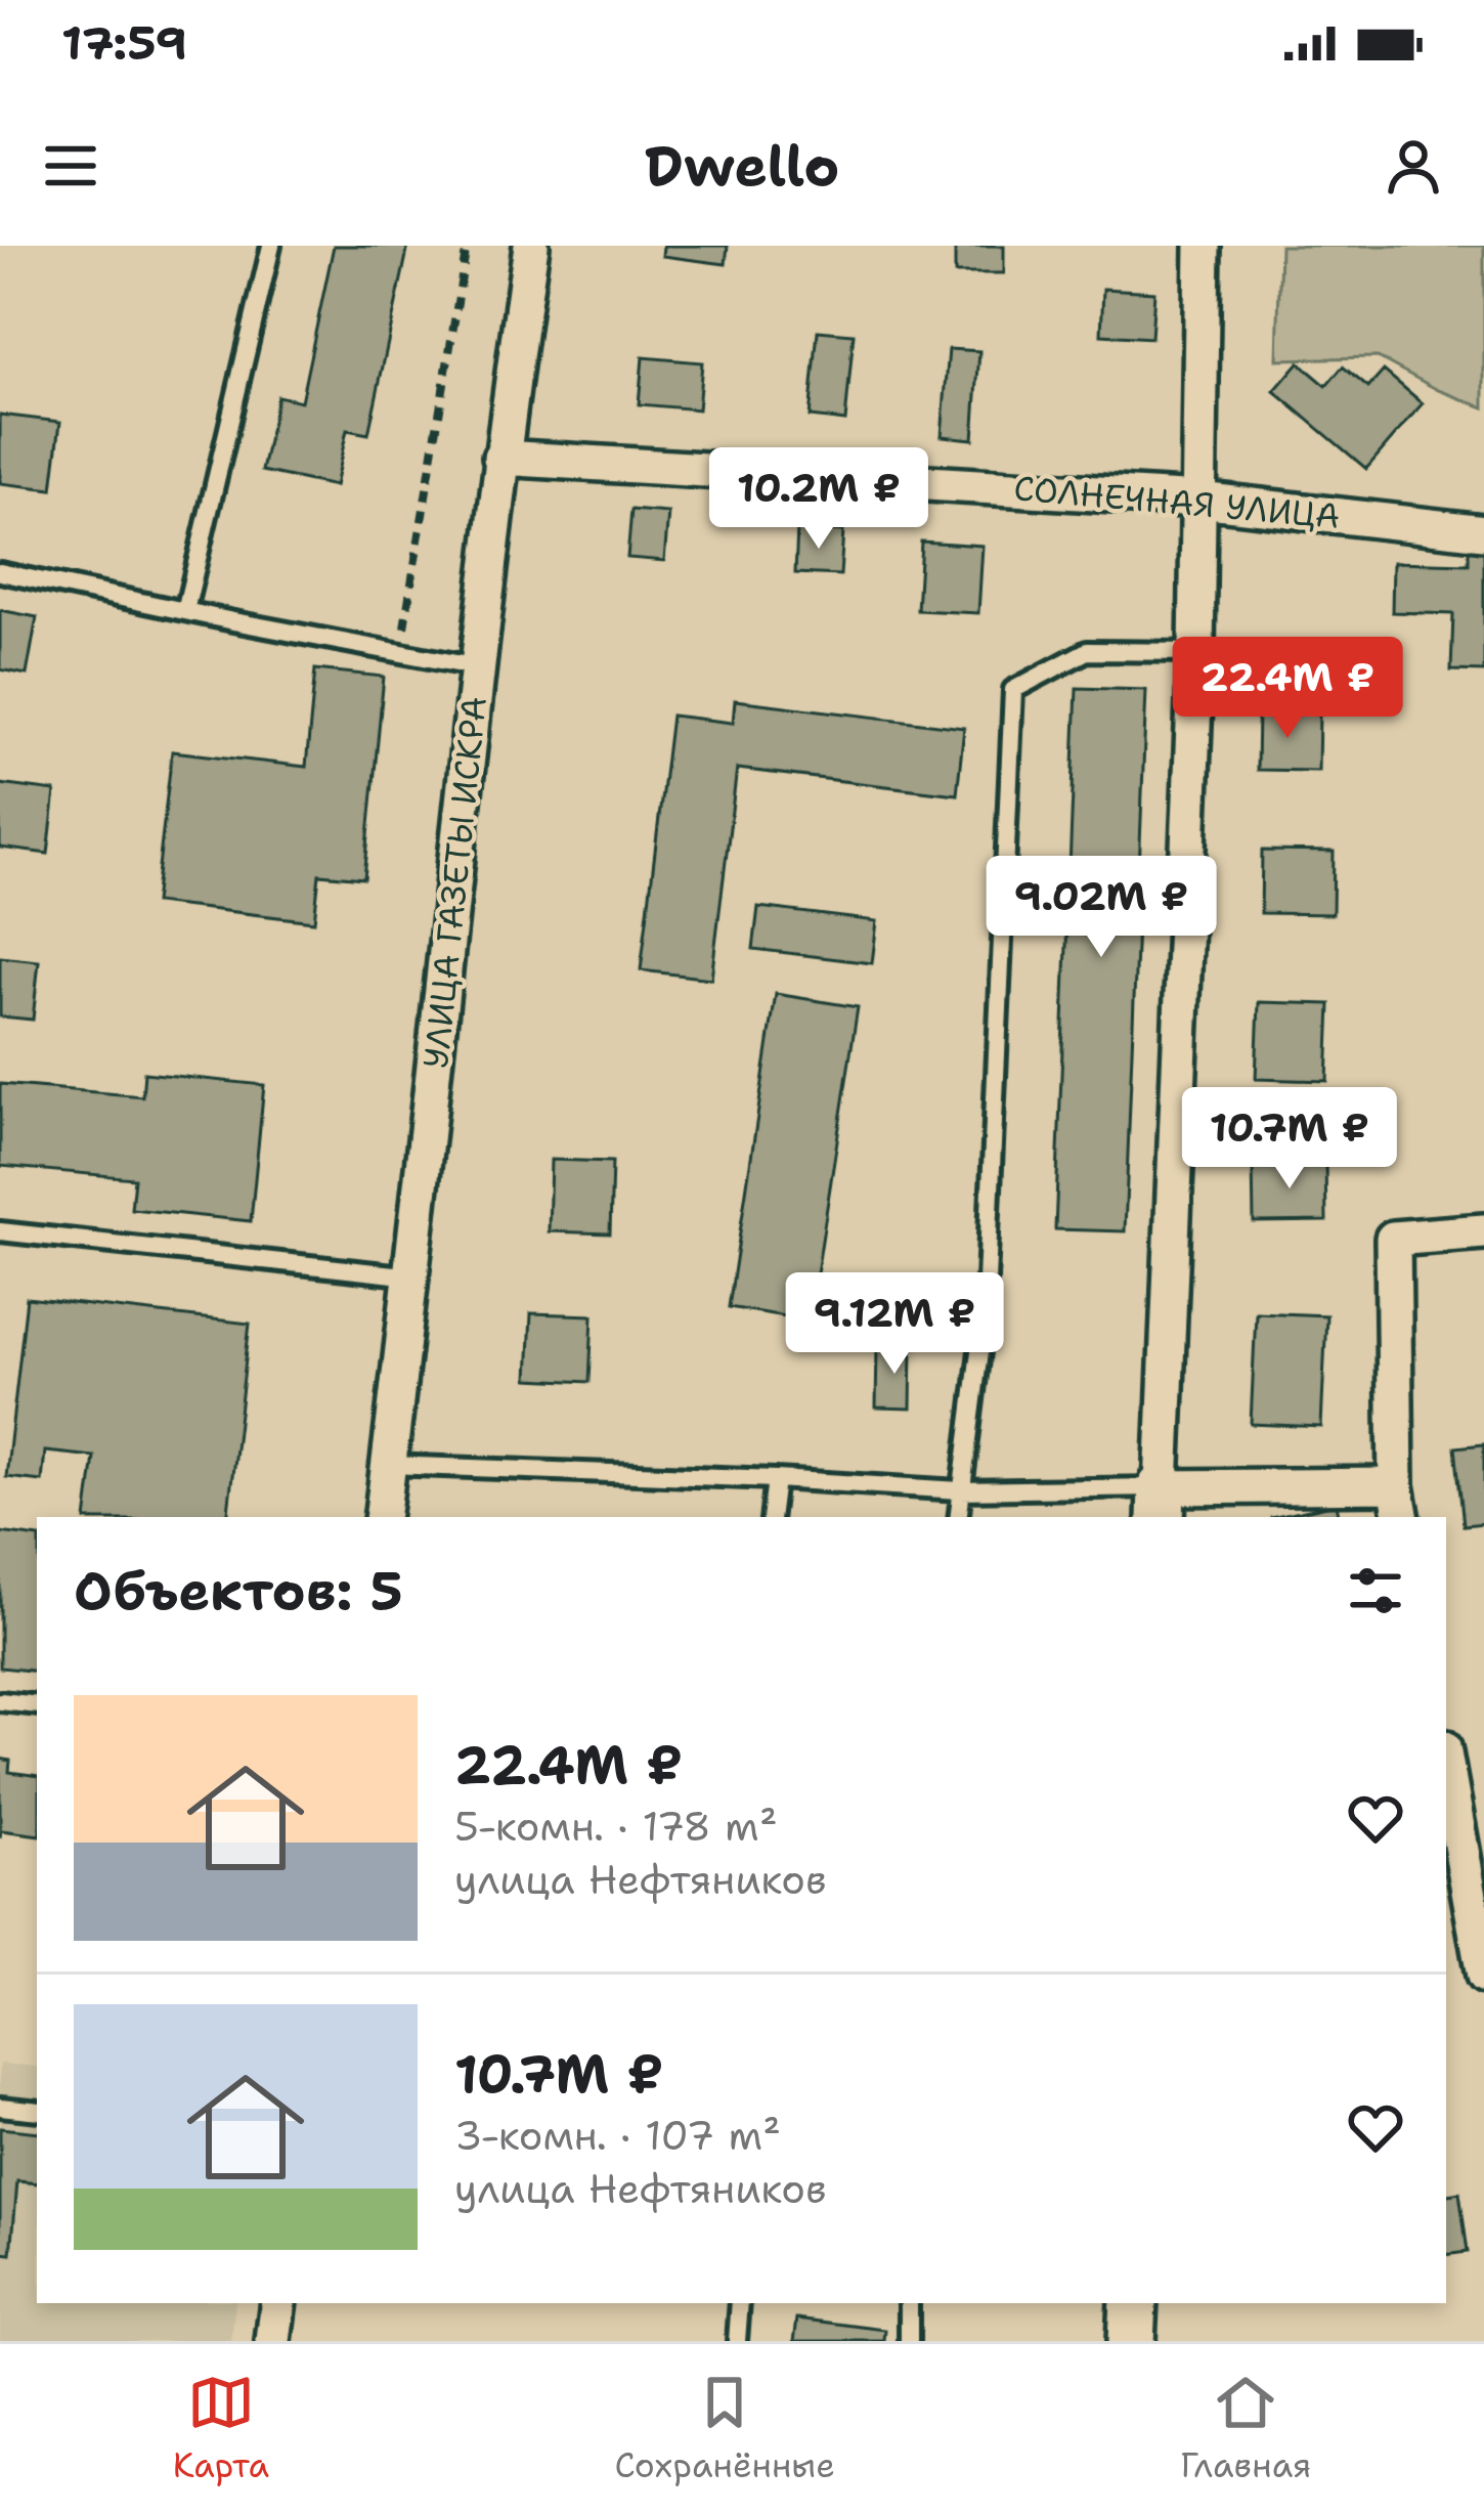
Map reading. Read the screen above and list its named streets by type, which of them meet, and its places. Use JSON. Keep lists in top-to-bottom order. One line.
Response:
{"streets":{"street":["СОЛНЕЧНАЯ УЛИЦА","УЛИЦА ГАЗЕТЫ ИСКРА"]},"crossings":[["СОЛНЕЧНАЯ УЛИЦА","УЛИЦА ГАЗЕТЫ ИСКРА"]],"page":{"status":"17:59","header":"Dwello","price":["10.2M ₽","22.4M ₽","9.02M ₽","10.7M ₽","9.12M ₽"],"heading":"Объектов: 5","list":[{"name":"22.4M ₽","note":"5-комн. · 178 m² · улица Нефтяников"},{"name":"10.7M ₽","note":"3-комн. · 107 m² · улица Нефтяников"}],"tabs":["Карта","Сохранённые","Главная"]}}
